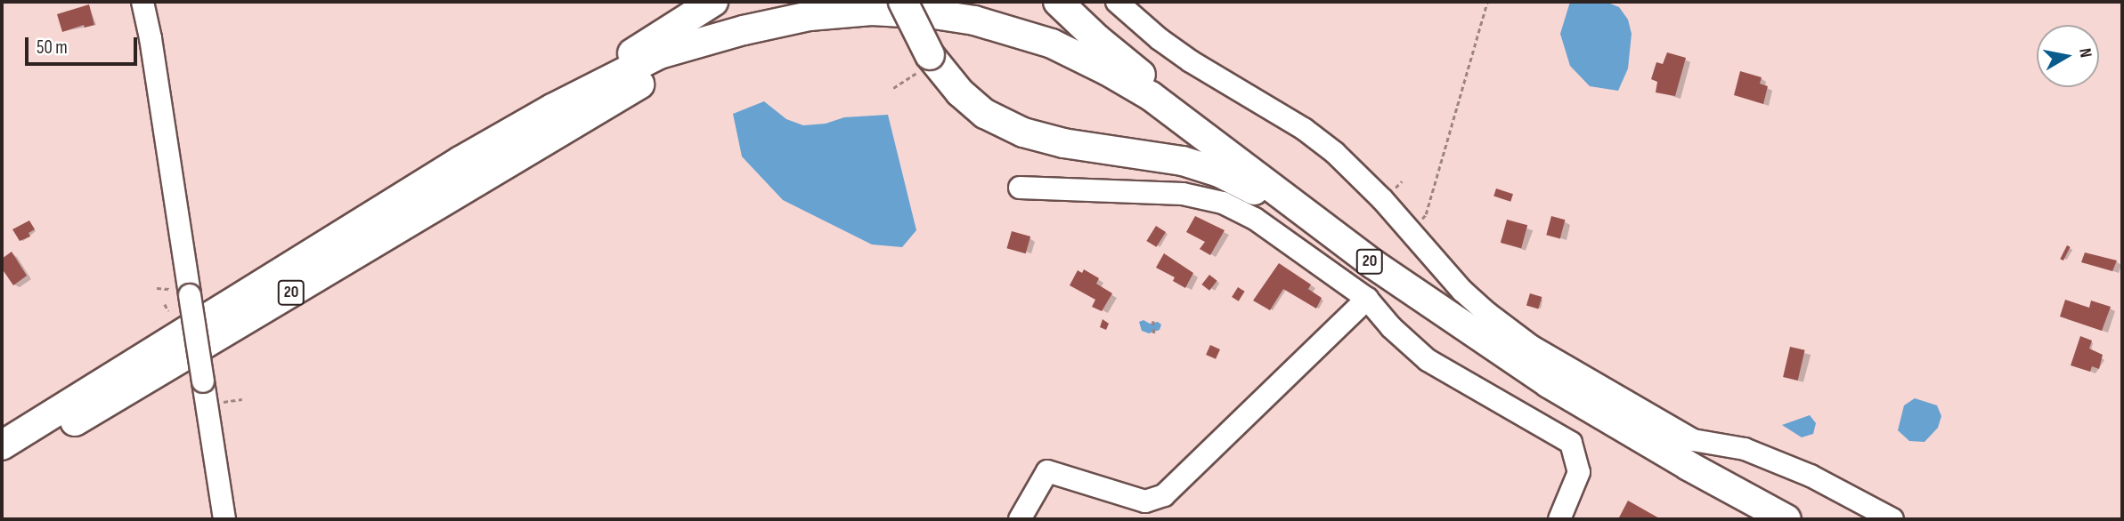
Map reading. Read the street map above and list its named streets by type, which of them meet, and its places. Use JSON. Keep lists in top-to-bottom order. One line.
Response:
{"streets":{"main road":["20"]},"scale_bar":"50 m","north":"right"}
